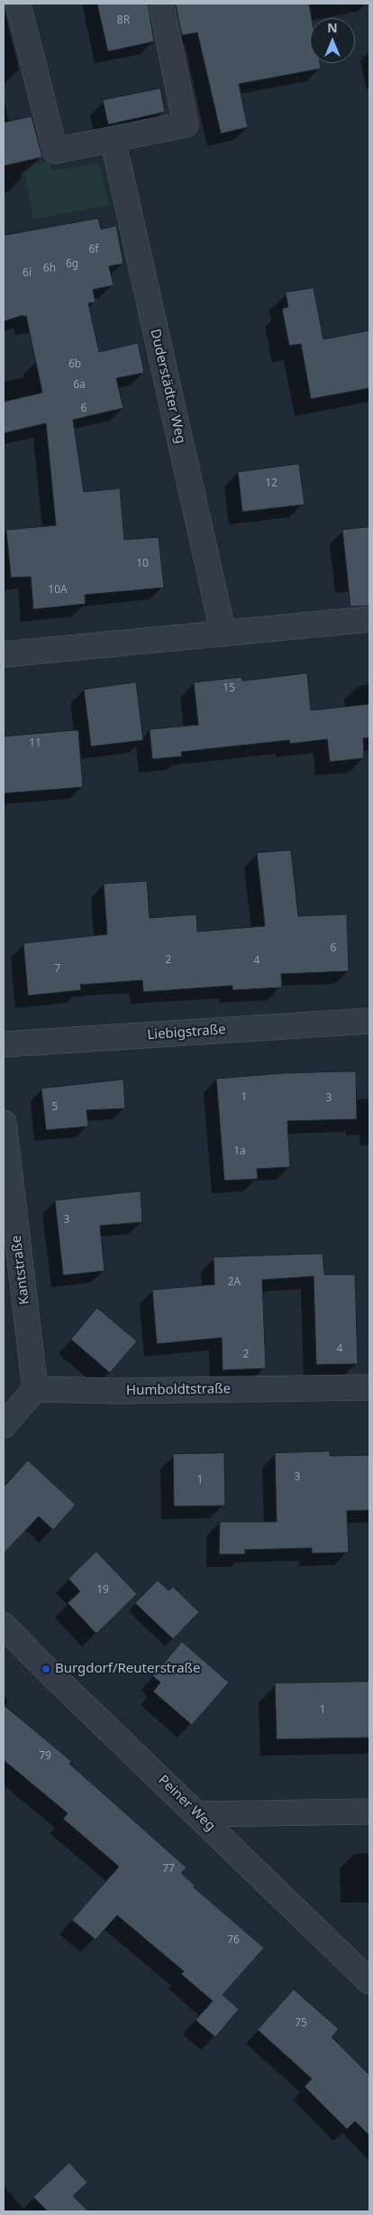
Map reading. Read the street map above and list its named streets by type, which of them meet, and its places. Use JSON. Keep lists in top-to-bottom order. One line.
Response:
{"streets":{"street":["Duderstädter Weg","Liebigstraße","Kantstraße","Humboldtstraße","Peiner Weg"]},"crossings":[["Kantstraße","Humboldtstraße"]],"places":["Burgdorf/Reuterstraße"],"house_numbers":["8R","6f","6g","6h","6i","6b","6a","6","12","10","10A","15","11","6","2","4","7","1","3","5","1a","3","2A","4","2","3","1","19","1","79","77","76","75"],"north":"top"}
